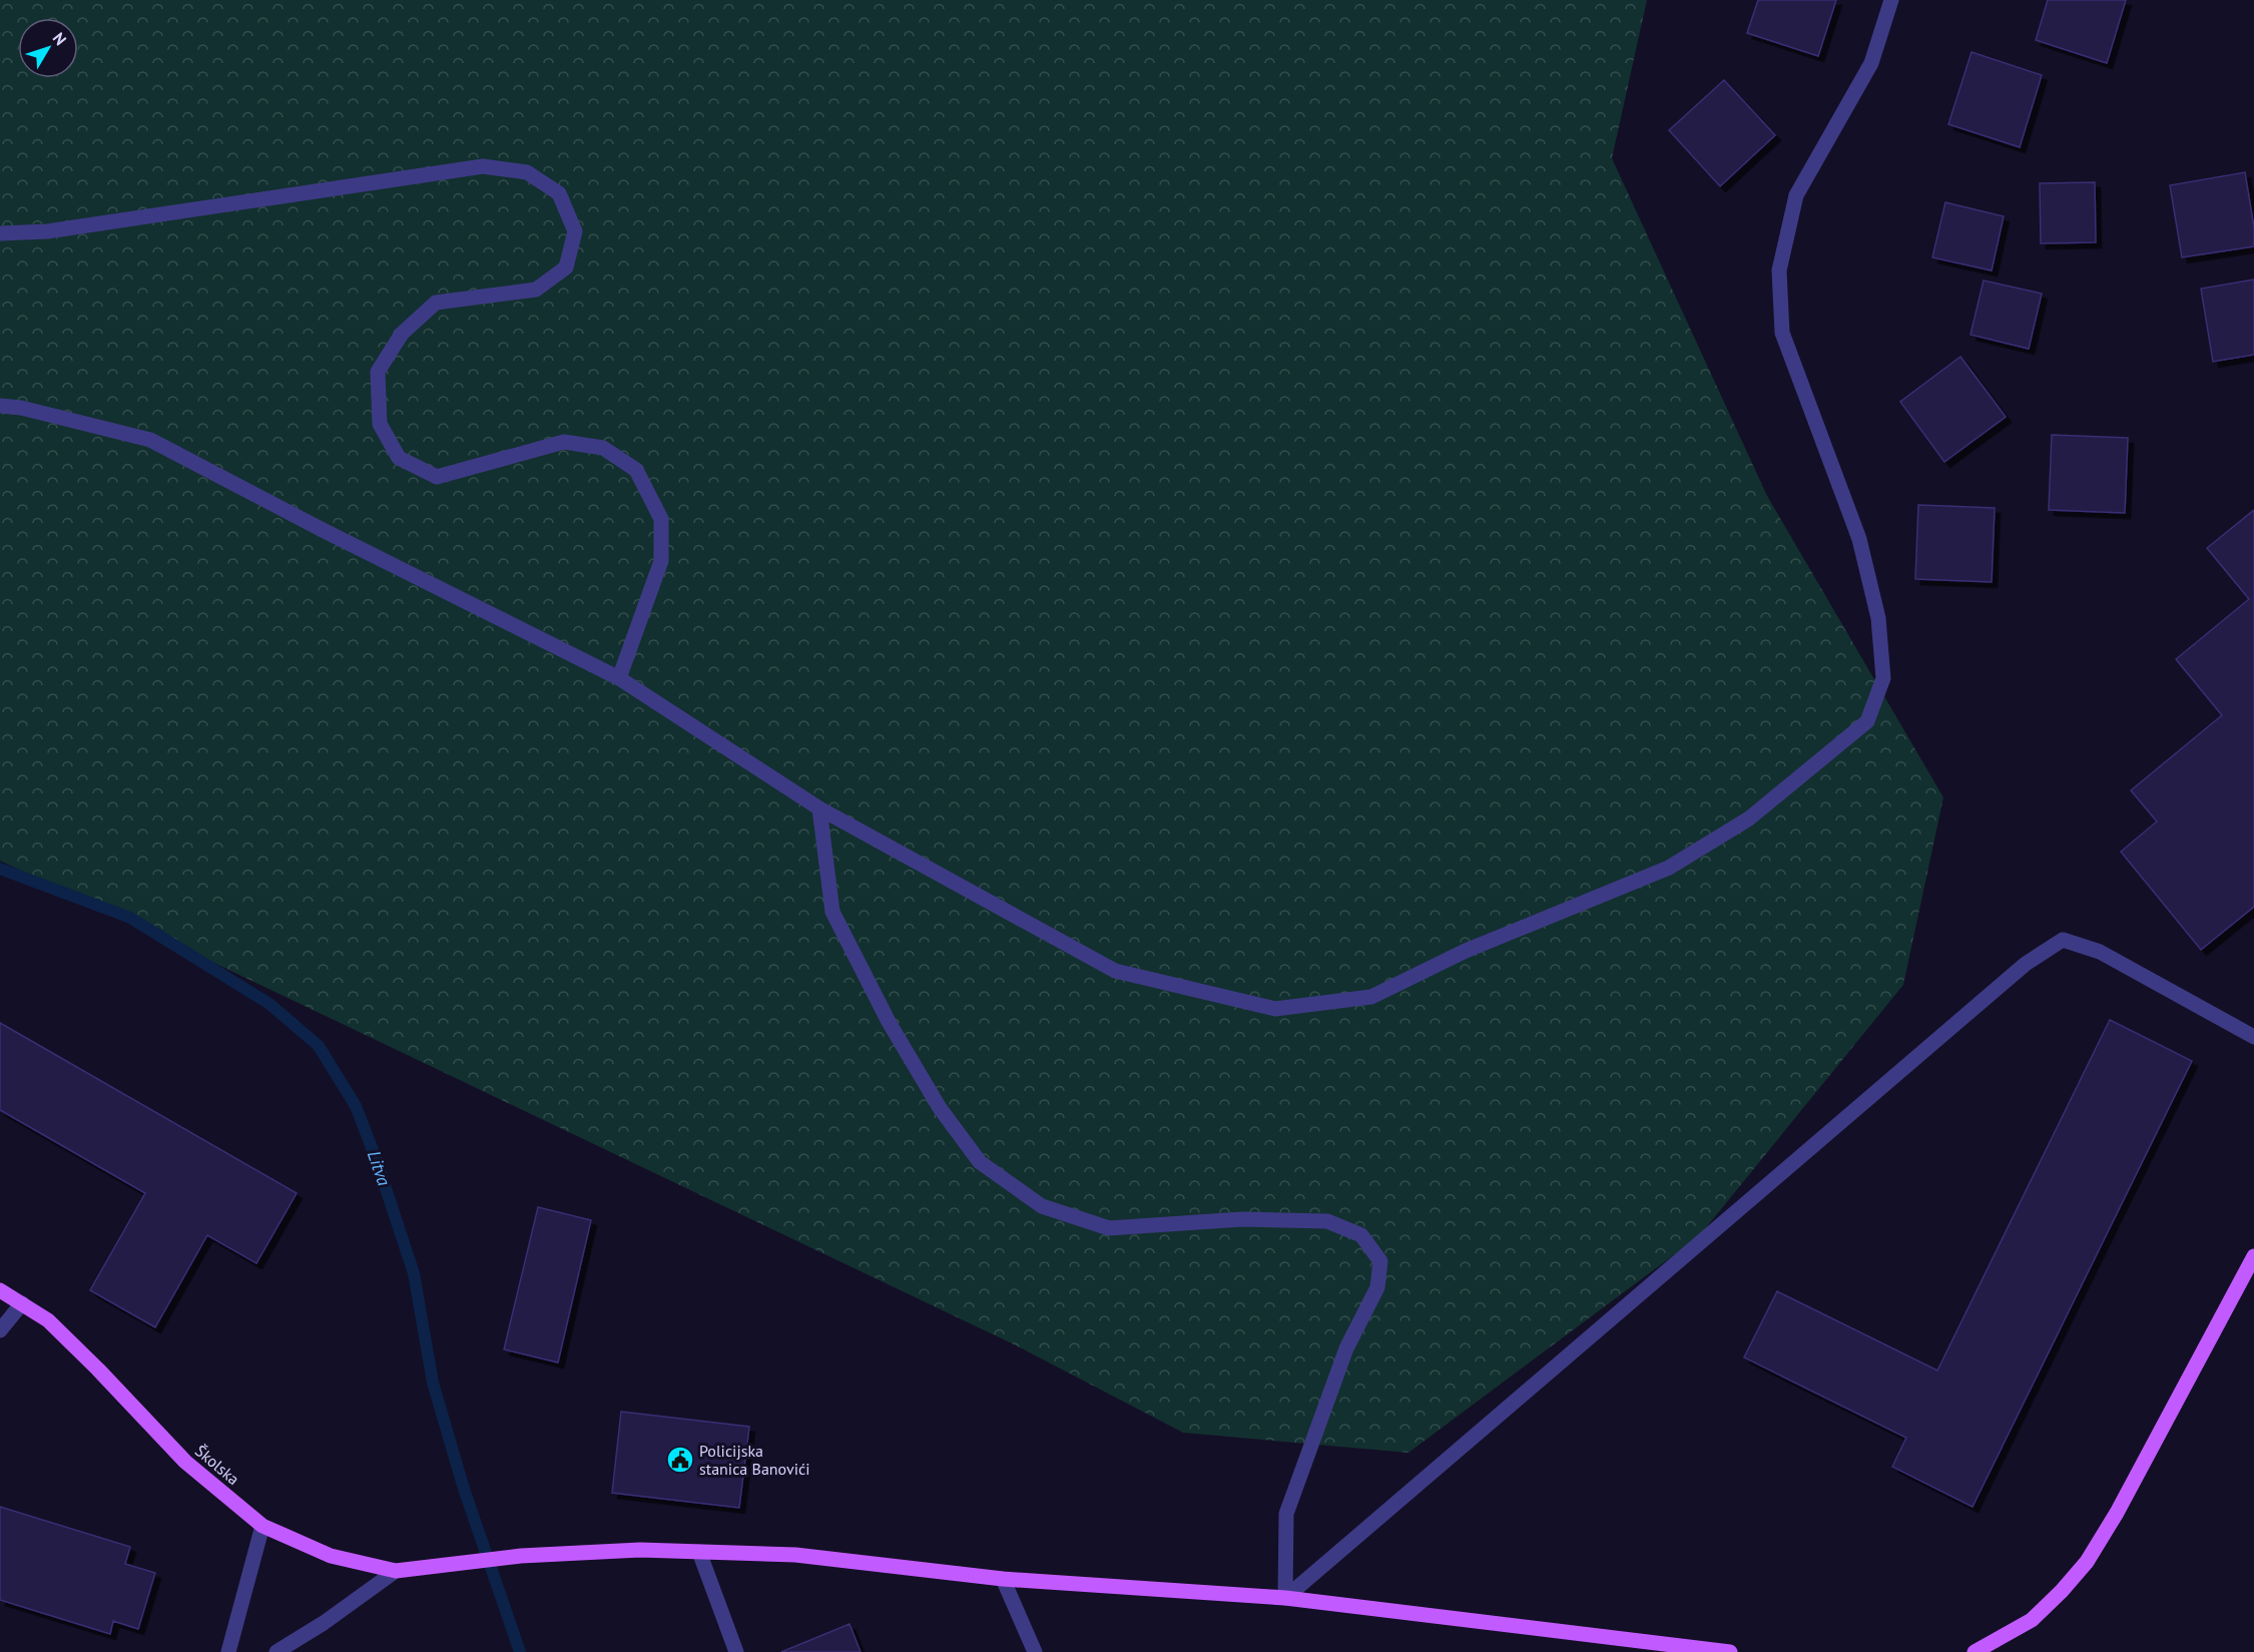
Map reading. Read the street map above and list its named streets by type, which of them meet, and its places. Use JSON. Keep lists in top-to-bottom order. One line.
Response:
{"streets":{"main road":["Školska"]},"water":["Litva"],"places":{"public building":["Policijska stanica Banovići"]},"north":"top right"}
